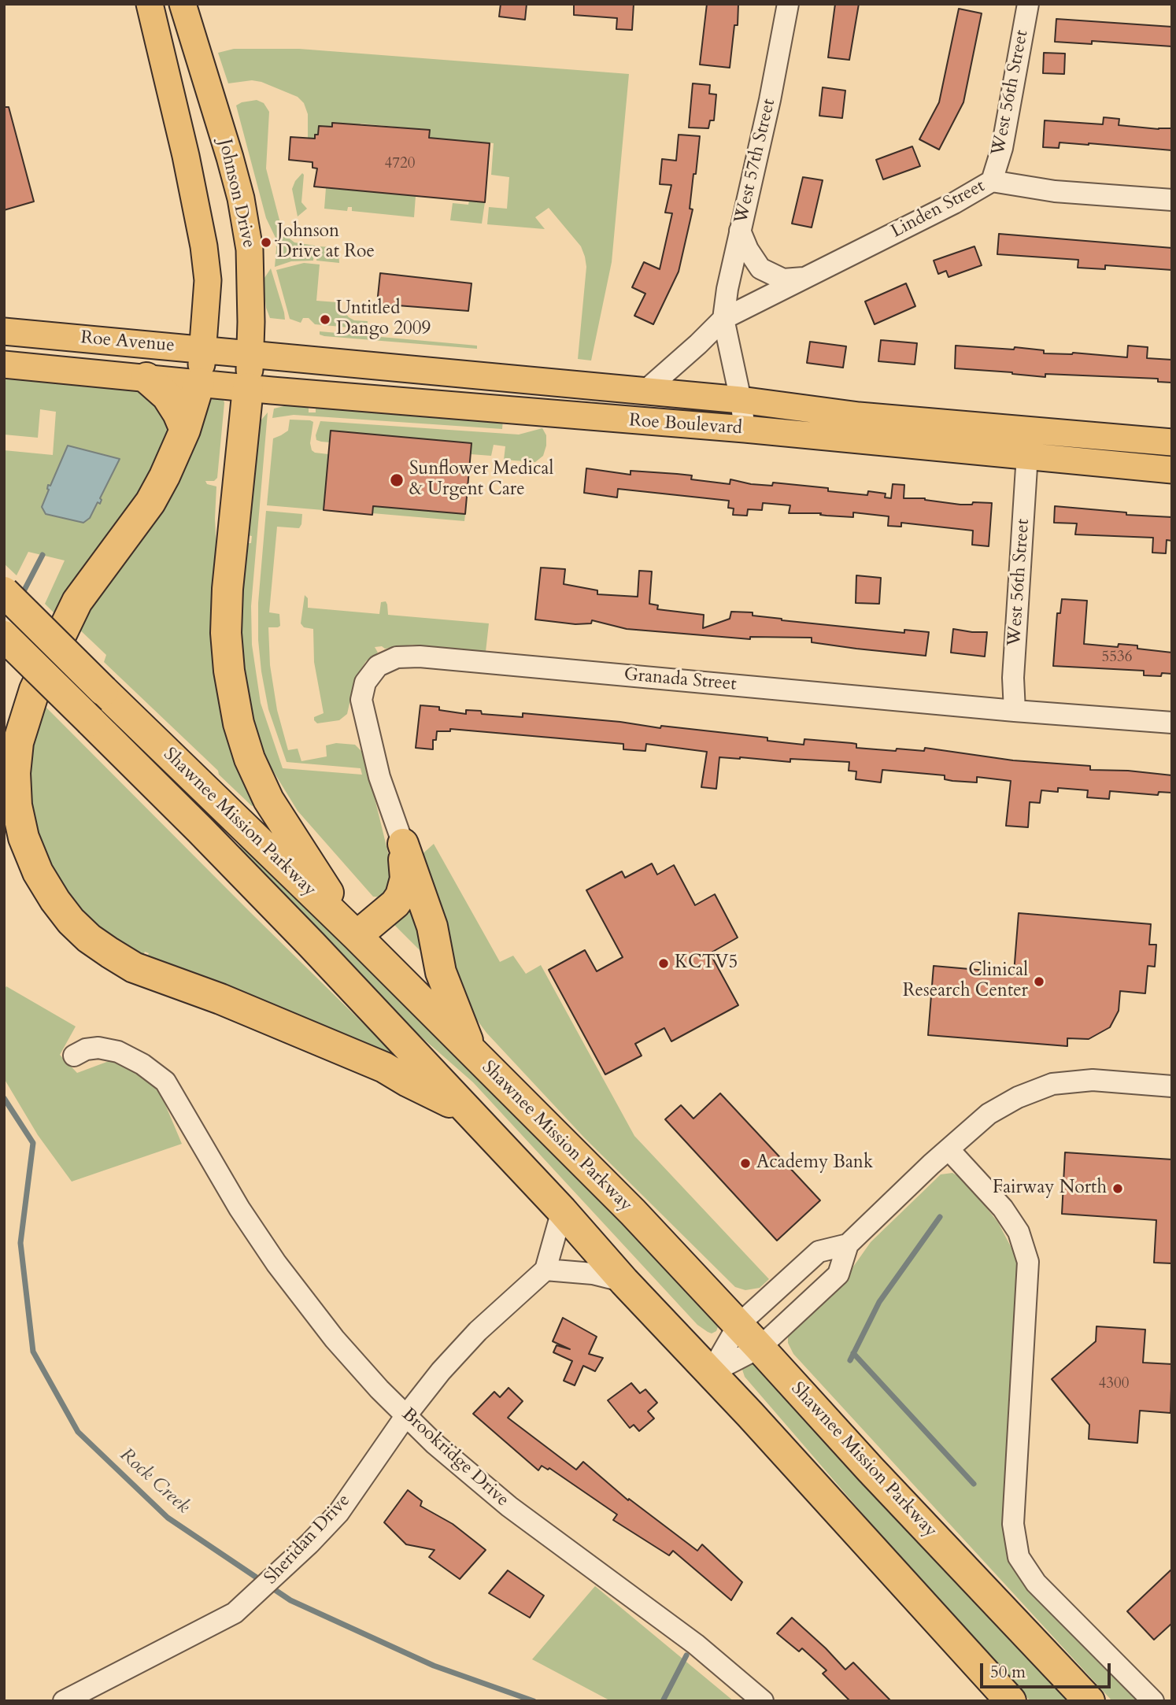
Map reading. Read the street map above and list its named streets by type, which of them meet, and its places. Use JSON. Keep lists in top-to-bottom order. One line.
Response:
{"streets":{"highway":["Shawnee Mission Parkway"],"main road":["Johnson Drive","Roe Avenue","Roe Boulevard"],"street":["West 56th Street","West 57th Street","Linden Street","Granada Street","Brookridge Drive","Sheridan Drive"]},"crossings":[["West 56th Street","Linden Street"],["West 56th Street","Roe Boulevard"],["West 56th Street","Granada Street"],["West 57th Street","Linden Street"],["West 57th Street","Roe Boulevard"],["Johnson Drive","Roe Avenue"],["Johnson Drive","Roe Boulevard"],["Roe Avenue","Roe Boulevard"],["Brookridge Drive","Sheridan Drive"]],"water":["Rock Creek"],"places":["Johnson Drive at Roe","Untitled Dango 2009","Sunflower Medical & Urgent Care","KCTV5","Clinical Research Center","Academy Bank","Fairway North"],"house_numbers":["4720","5536","4300"],"scale_bar":"50 m"}
